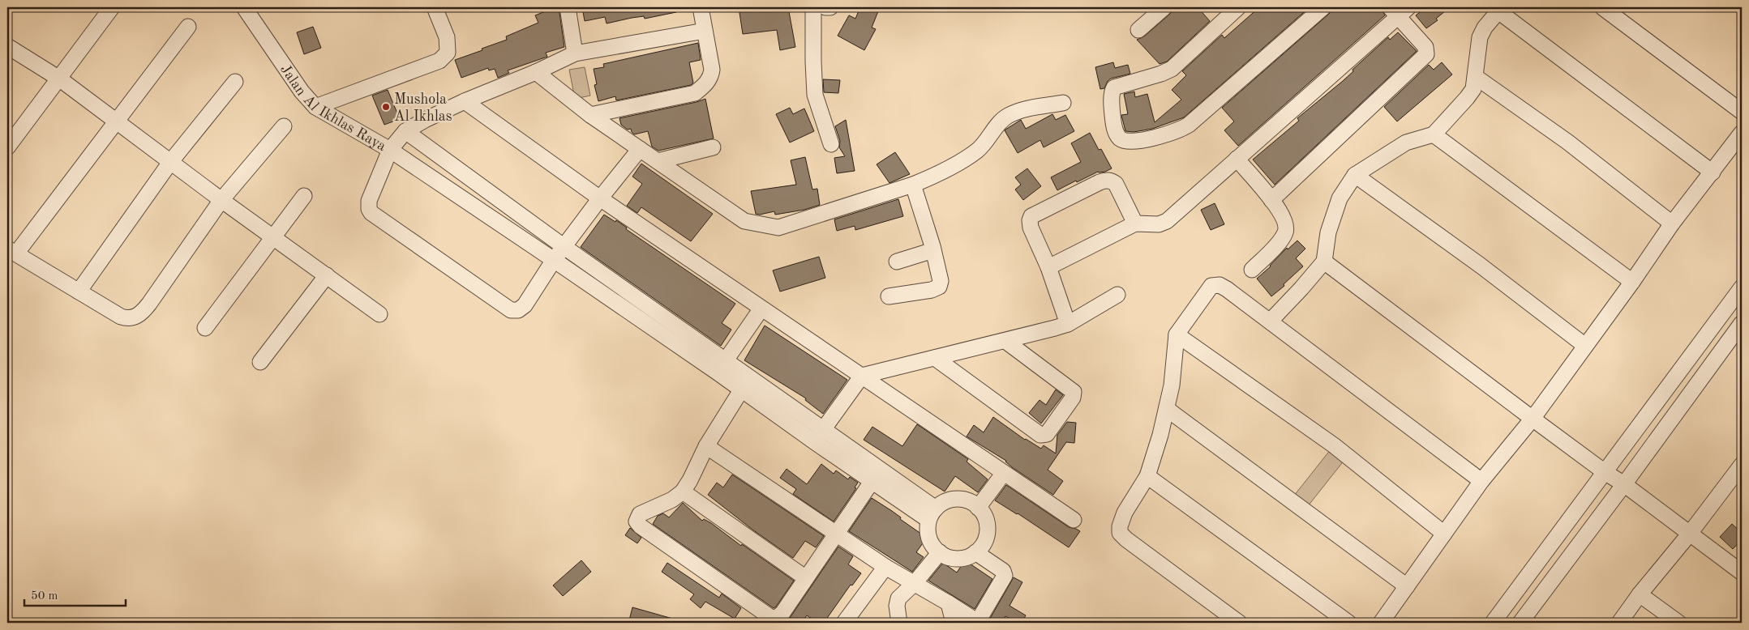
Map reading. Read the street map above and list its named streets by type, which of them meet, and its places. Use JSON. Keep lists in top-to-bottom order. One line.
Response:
{"streets":{"street":["Jalan Al Ikhlas Raya"]},"places":["Mushola Al Ikhlas"],"scale_bar":"50 m"}
